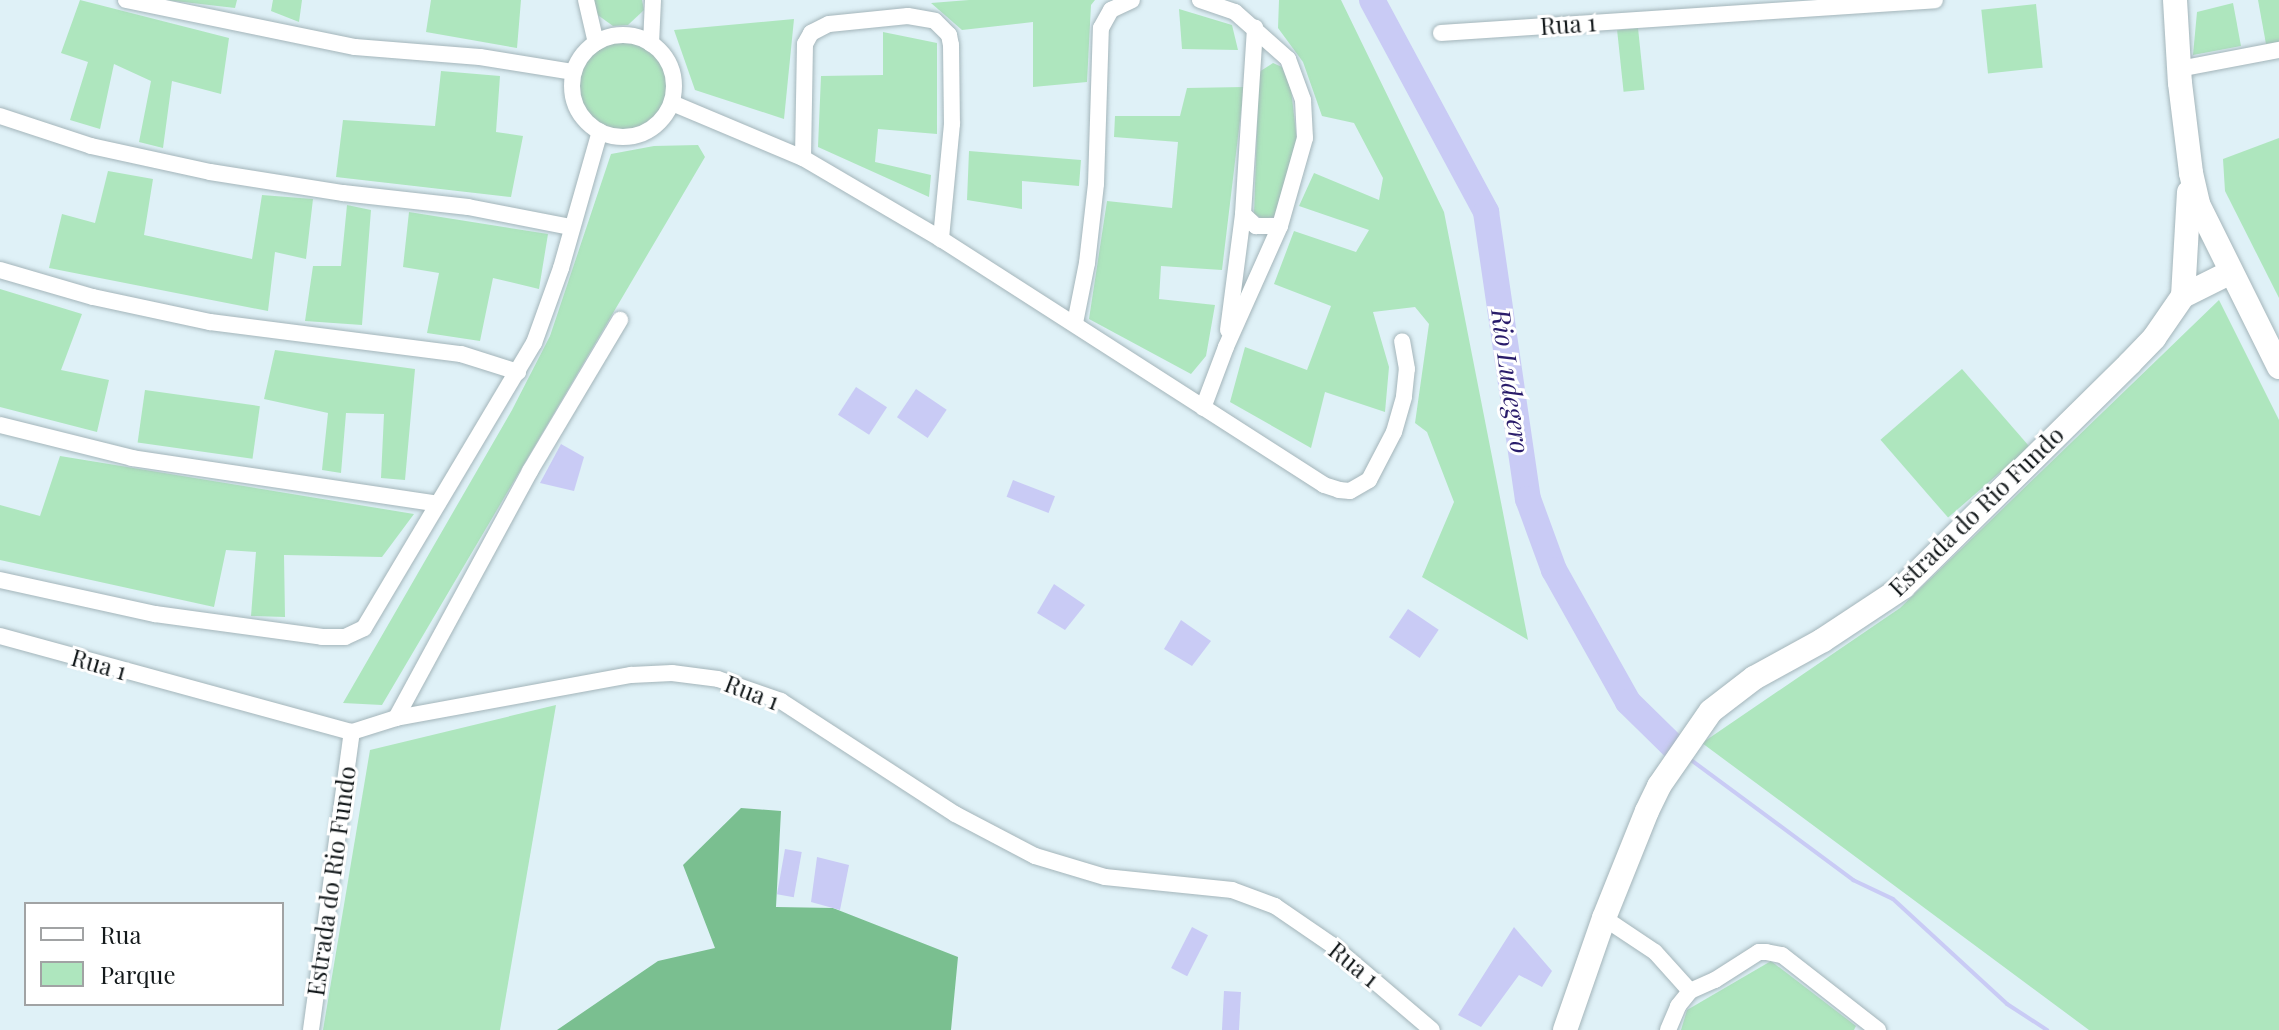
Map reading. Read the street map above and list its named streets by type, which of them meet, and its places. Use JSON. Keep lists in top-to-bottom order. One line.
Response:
{"streets":{"street":["Rua 1","Estrada do Rio Fundo"]},"crossings":[["Rua 1","Estrada do Rio Fundo"]],"water":["Rio Ludegero"],"legend":["Rua","Parque"]}
